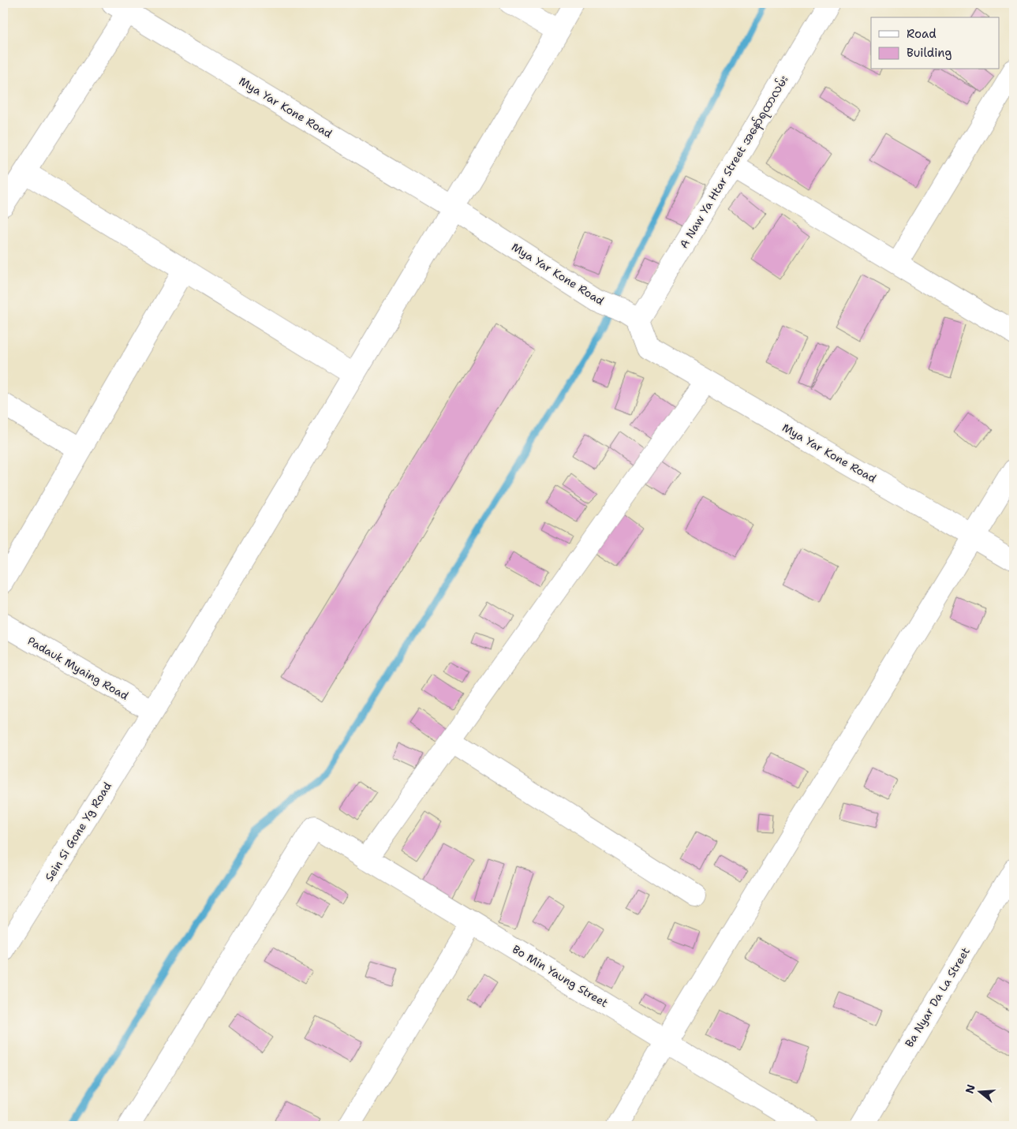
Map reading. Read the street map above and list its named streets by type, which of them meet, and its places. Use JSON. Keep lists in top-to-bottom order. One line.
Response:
{"streets":{"street":["Mya Yar Kone Road","A Naw Ya Htar Street အနော်ရထာလမ်း","Padauk Myaing Road","Sein Si Gone Yg Road","Bo Min Yaung Street","Ba Nyar Da La Street"]},"crossings":[["Mya Yar Kone Road","A Naw Ya Htar Street အနော်ရထာလမ်း"],["Mya Yar Kone Road","Sein Si Gone Yg Road"],["Padauk Myaing Road","Sein Si Gone Yg Road"]],"legend":["Road","Building"],"north":"left"}
